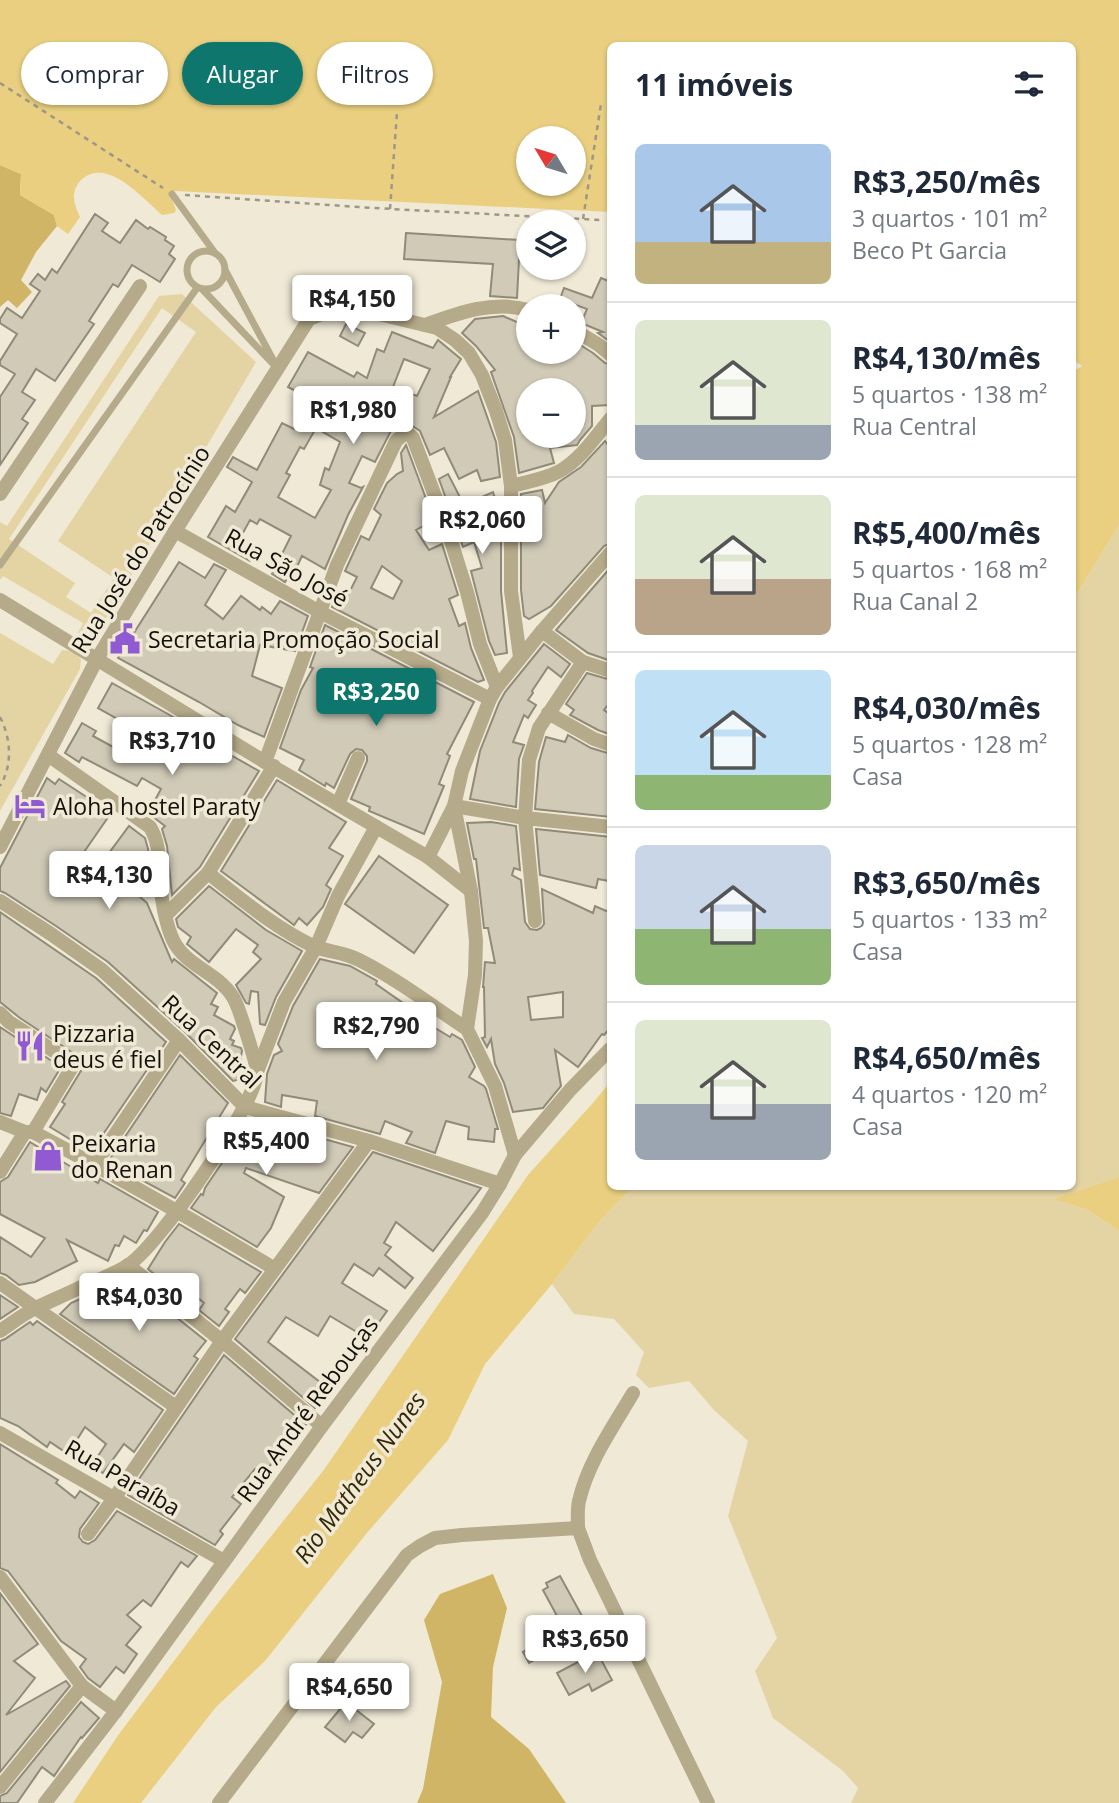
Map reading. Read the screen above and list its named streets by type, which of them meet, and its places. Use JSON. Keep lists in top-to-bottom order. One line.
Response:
{"streets":{"street":["Rua José do Patrocínio","Rua São José","Rua Central","Rua André Rebouças","Rua Paraíba"]},"crossings":[["Rua José do Patrocínio","Rua São José"],["Rua Central","Rua André Rebouças"],["Rua André Rebouças","Rua Paraíba"]],"water":["Rio Matheus Nunes"],"places":{"public building":["Secretaria Promoção Social"],"hotel":["Aloha hostel Paraty"],"restaurant":["Pizzaria deus é fiel"],"shop":["Peixaria do Renan"]},"north":"top left","page":{"chip":["Comprar","Alugar","Filtros"],"heading":"11 imóveis","map_buttons":["+","−"],"list":[{"name":"R$3,250/mês","note":"3 quartos · 101 m² · Beco Pt Garcia"},{"name":"R$4,130/mês","note":"5 quartos · 138 m² · Rua Central"},{"name":"R$5,400/mês","note":"5 quartos · 168 m² · Rua Canal 2"},{"name":"R$4,030/mês","note":"5 quartos · 128 m² · Casa"},{"name":"R$3,650/mês","note":"5 quartos · 133 m² · Casa"},{"name":"R$4,650/mês","note":"4 quartos · 120 m² · Casa"}],"price":["R$4,150","R$1,980","R$2,060","R$3,250","R$3,710","R$4,130","R$2,790","R$5,400","R$4,030","R$3,650","R$4,650"]}}
